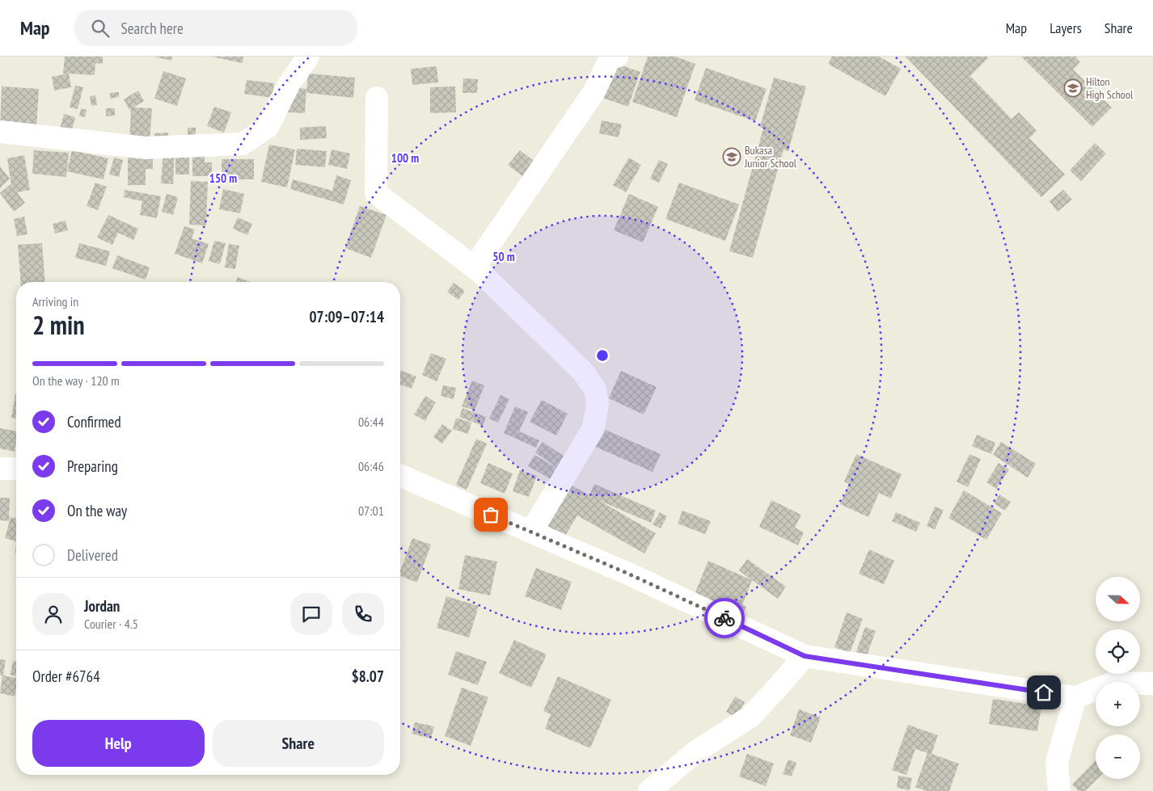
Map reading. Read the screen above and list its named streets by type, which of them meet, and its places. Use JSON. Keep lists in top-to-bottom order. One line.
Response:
{"places":{"school or university":["Hilton High School","Bukasa Junior School"]},"north":"right","page":{"header":"Map","search":"Search here","nav":["Map","Layers","Share"],"heading":["2 min","Arriving in","07:09–07:14"],"panel":["Jordan","Courier · 4.5","Order #6764","$8.07"],"bar":"On the way · 120 m","list":[["Confirmed","06:44"],["Preparing","06:46"],["On the way","07:01"],"Delivered"],"map_buttons":["+","−"],"buttons":["Help","Share"]},"rings":["100 m","150 m","50 m"]}
